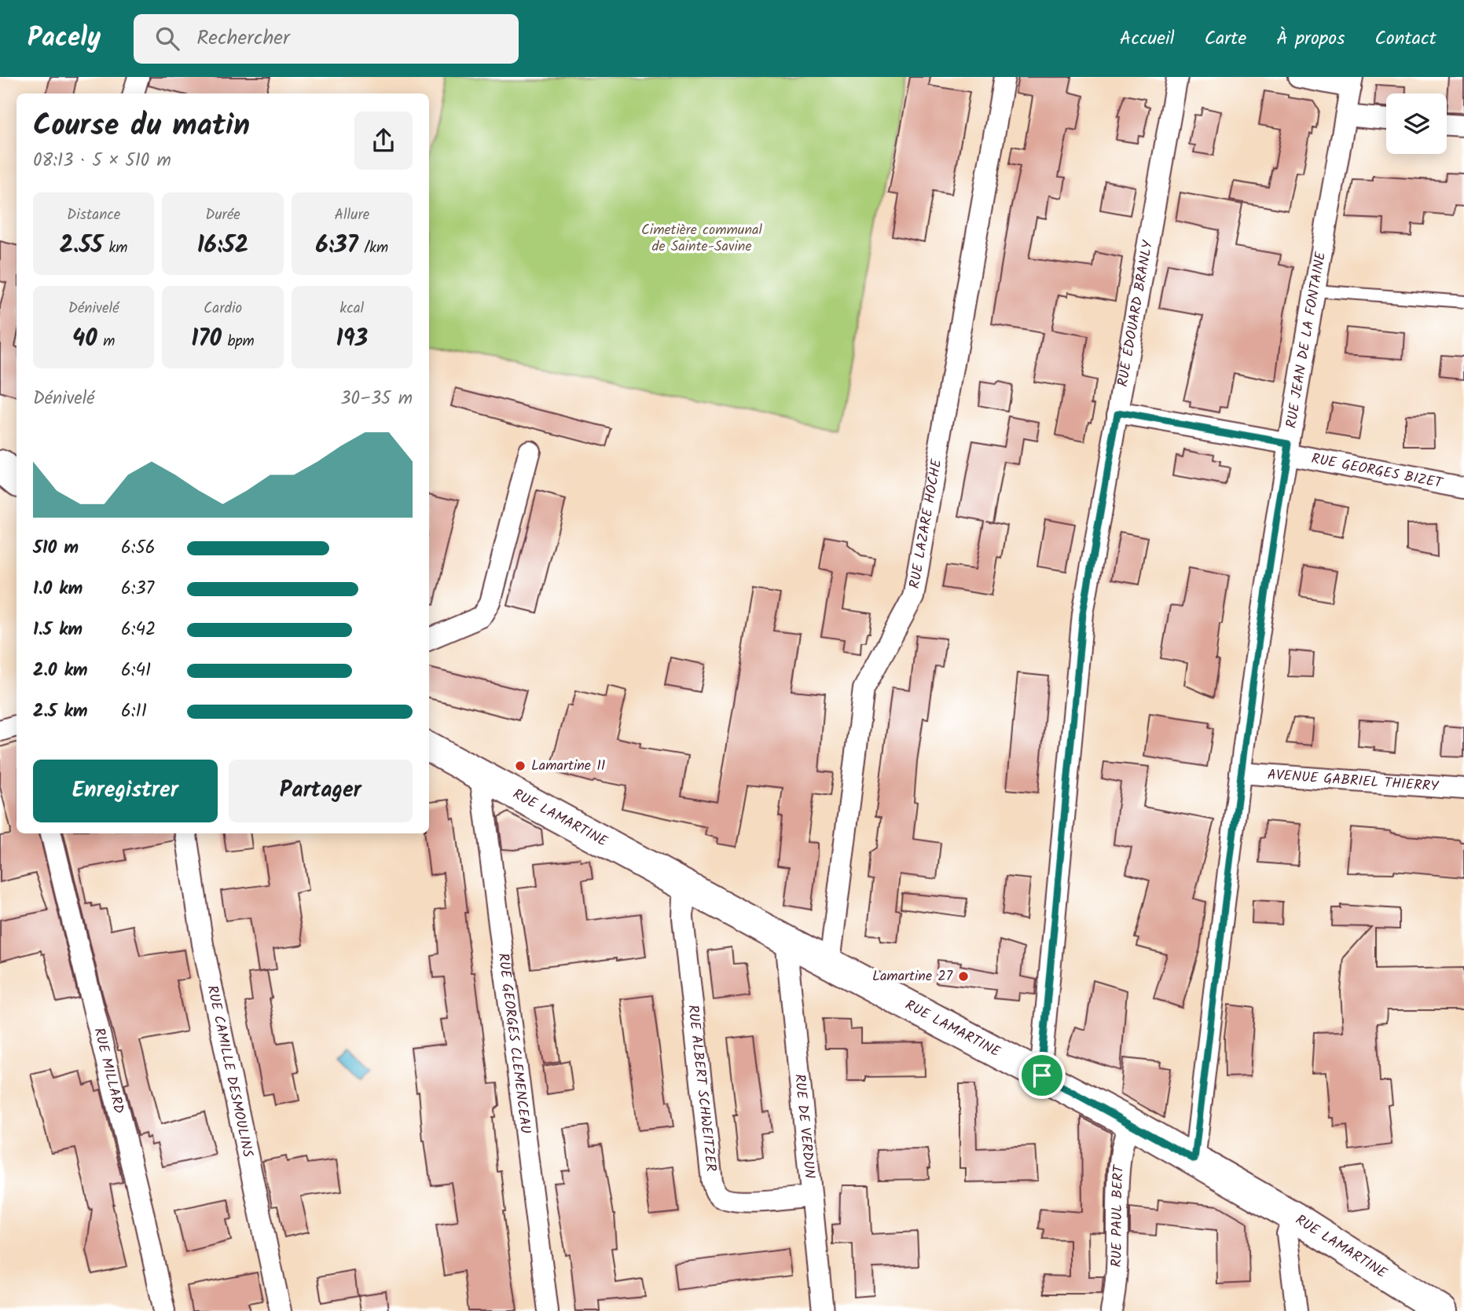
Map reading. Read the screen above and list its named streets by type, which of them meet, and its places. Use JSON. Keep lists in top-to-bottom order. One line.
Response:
{"streets":{"street":["RUE ÉDOUARD BRANLY","RUE JEAN DE LA FONTAINE","RUE GEORGES BIZET","RUE LAZARE HOCHE","AVENUE GABRIEL THIERRY","RUE LAMARTINE","RUE GEORGES CLEMENCEAU","RUE MILLARD","RUE CAMILLE DESMOULINS","RUE ALBERT SCHWEITZER","RUE DE VERDUN","RUE PAUL BERT"]},"crossings":[["RUE ÉDOUARD BRANLY","RUE GEORGES BIZET"],["RUE ÉDOUARD BRANLY","RUE LAMARTINE"],["RUE JEAN DE LA FONTAINE","RUE GEORGES BIZET"],["RUE JEAN DE LA FONTAINE","AVENUE GABRIEL THIERRY"],["RUE JEAN DE LA FONTAINE","RUE LAMARTINE"],["RUE LAZARE HOCHE","RUE LAMARTINE"],["RUE LAMARTINE","RUE GEORGES CLEMENCEAU"],["RUE LAMARTINE","RUE ALBERT SCHWEITZER"],["RUE LAMARTINE","RUE DE VERDUN"],["RUE LAMARTINE","RUE PAUL BERT"],["RUE ALBERT SCHWEITZER","RUE DE VERDUN"]],"parks":["Cimetière communal de Sainte-Savine"],"places":["Lamartine 11","Lamartine 27"],"page":{"header":"Pacely","search":"Rechercher","nav":["Accueil","Carte","À propos","Contact"],"heading":["Course du matin","08:13 · 5 × 510 m"],"stats":[["Distance","2.55 km"],["Durée","16:52"],["Allure","6:37 /km"],["Dénivelé","40 m"],["Cardio","170 bpm"],["kcal","193"]],"chart":["Dénivelé","30–35 m"],"list":[{"name":"510 m","note":"6:56"},{"name":"1.0 km","note":"6:37"},{"name":"1.5 km","note":"6:42"},{"name":"2.0 km","note":"6:41"},{"name":"2.5 km","note":"6:11"}],"buttons":["Enregistrer","Partager"]}}
